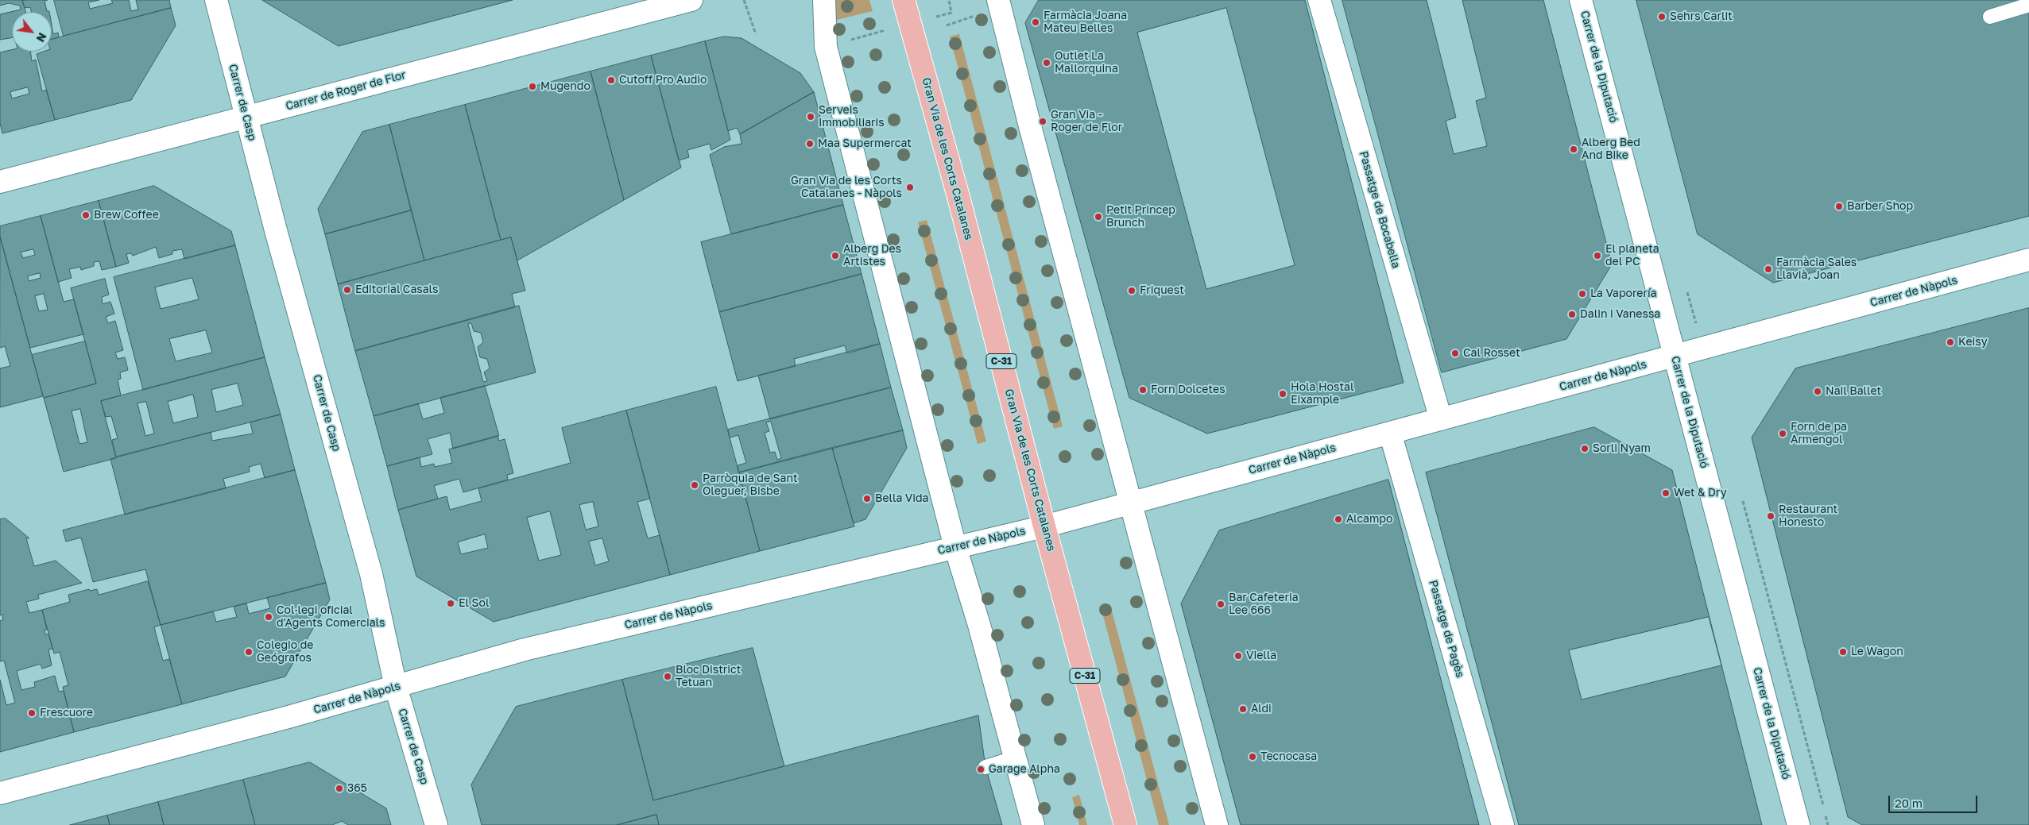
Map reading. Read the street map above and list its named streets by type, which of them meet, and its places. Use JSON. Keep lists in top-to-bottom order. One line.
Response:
{"streets":{"main road":["Gran Via de les Corts Catalanes","C-31"],"street":["Carrer de la Diputació","Carrer de Roger de Flor","Carrer de Casp","Passatge de Bocabella","Carrer de Nàpols","Passatge de Pagès"]},"crossings":[["Carrer de la Diputació","Carrer de Nàpols"],["Carrer de Roger de Flor","Carrer de Casp"],["Carrer de Casp","Carrer de Nàpols"],["Gran Via de les Corts Catalanes","Carrer de Nàpols"],["Passatge de Bocabella","Carrer de Nàpols"],["Carrer de Nàpols","Passatge de Pagès"]],"places":["Sehrs Carlit","Farmàcia Joana Mateu Belles","Outlet La Mallorquina","Cutoff Pro Audio","Mugendo","Serveis Immobiliaris","Gran Via - Roger de Flor","Maa Supermercat","Alberg Bed And Bike","Gran Via de les Corts Catalanes - Nàpols","Barber Shop","Brew Coffee","Petit Princep Brunch","Alberg Des Artistes","El planeta del PC","Farmàcia Sales Llavià, Joan","Editorial Casals","Friquest","La Vaporería","Dalin i Vanessa","Keisy","Cal Rosset","Forn Dolcetes","Nail Ballet","Hola Hostal Eixample","Forn de pa Armengol","Sorli Nyam","Parròquia de Sant Oleguer, Bisbe","Wet & Dry","Bella Vida","Restaurant Honesto","Alcampo","El Sol","Bar Cafeteria Lee 666","Col·legi oficial d'Agents Comercials","Colegio de Geógrafos","Le Wagon","Viella","Bloc District Tetuan","Aldi","Frescuore","Tecnocasa","Garage Alpha","365"],"scale_bar":"20 m","north":"bottom right"}
